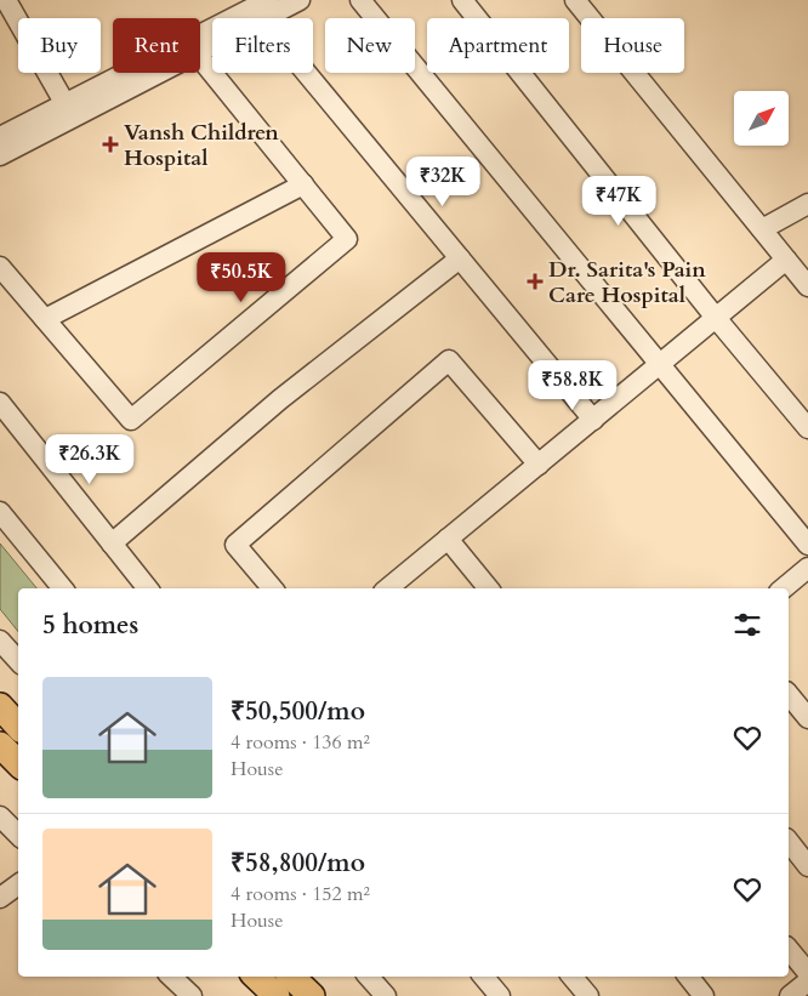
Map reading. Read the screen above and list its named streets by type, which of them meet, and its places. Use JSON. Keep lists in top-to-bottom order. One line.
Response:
{"places":{"health":["Vansh Children Hospital","Dr. Sarita's Pain Care Hospital"]},"north":"top right","page":{"chip":["Buy","Rent","Filters","New","Apartment","House"],"price":["₹32K","₹47K","₹50.5K","₹58.8K","₹26.3K"],"heading":"5 homes","list":[{"name":"₹50,500/mo","note":"4 rooms · 136 m² · House"},{"name":"₹58,800/mo","note":"4 rooms · 152 m² · House"}]}}
